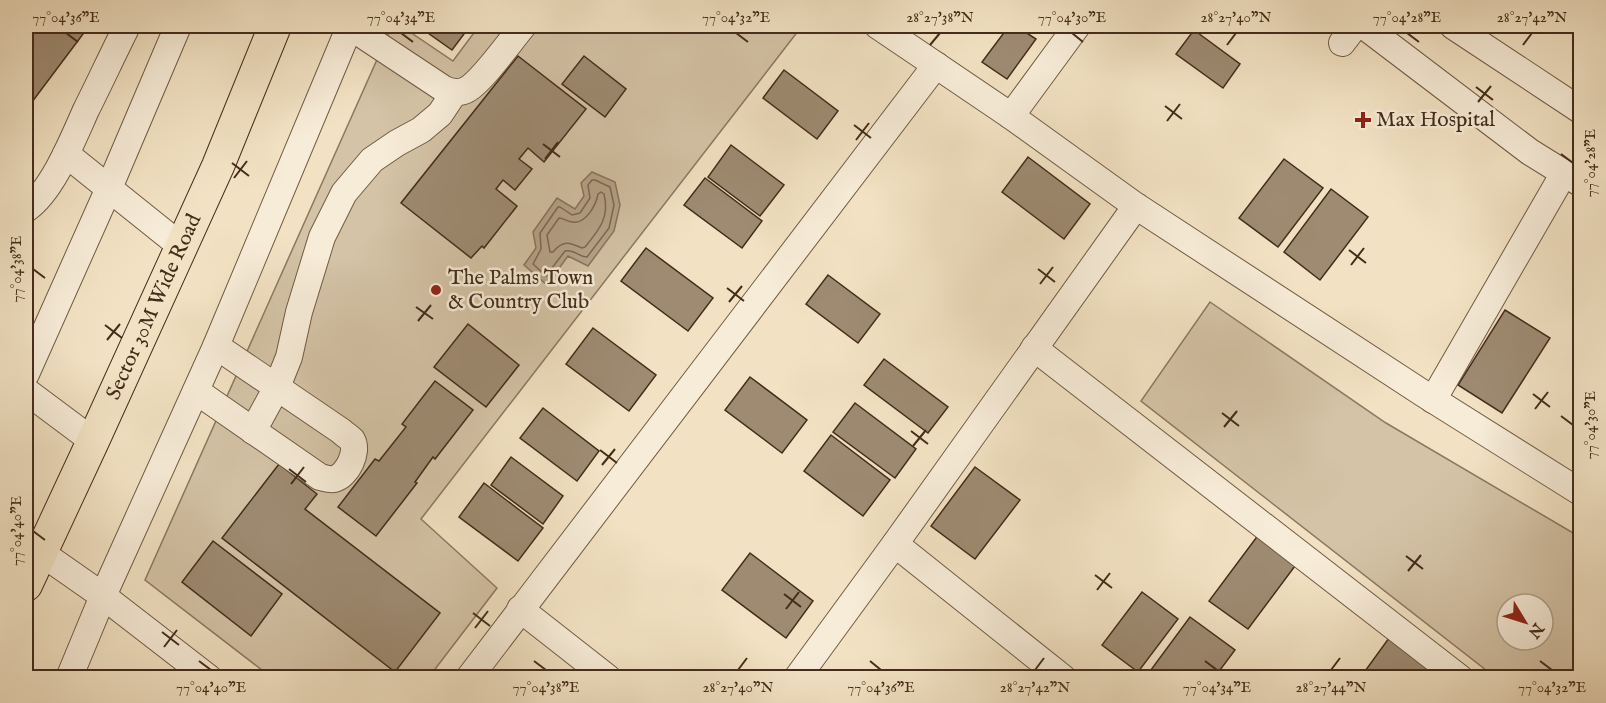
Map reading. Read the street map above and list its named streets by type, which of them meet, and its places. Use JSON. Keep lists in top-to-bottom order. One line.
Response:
{"streets":{"main road":["Sector 30M Wide Road"]},"places":{"health":["Max Hospital"],"other":["The Palms Town & Country Club"]},"north":"bottom right","coordinates":["77°04'36\"E","77°04'34\"E","77°04'32\"E","28°27'38\"N","77°04'30\"E","28°27'40\"N","77°04'28\"E","28°27'42\"N","77°04'38\"E","77°04'40\"E","28°27'44\"N"]}
